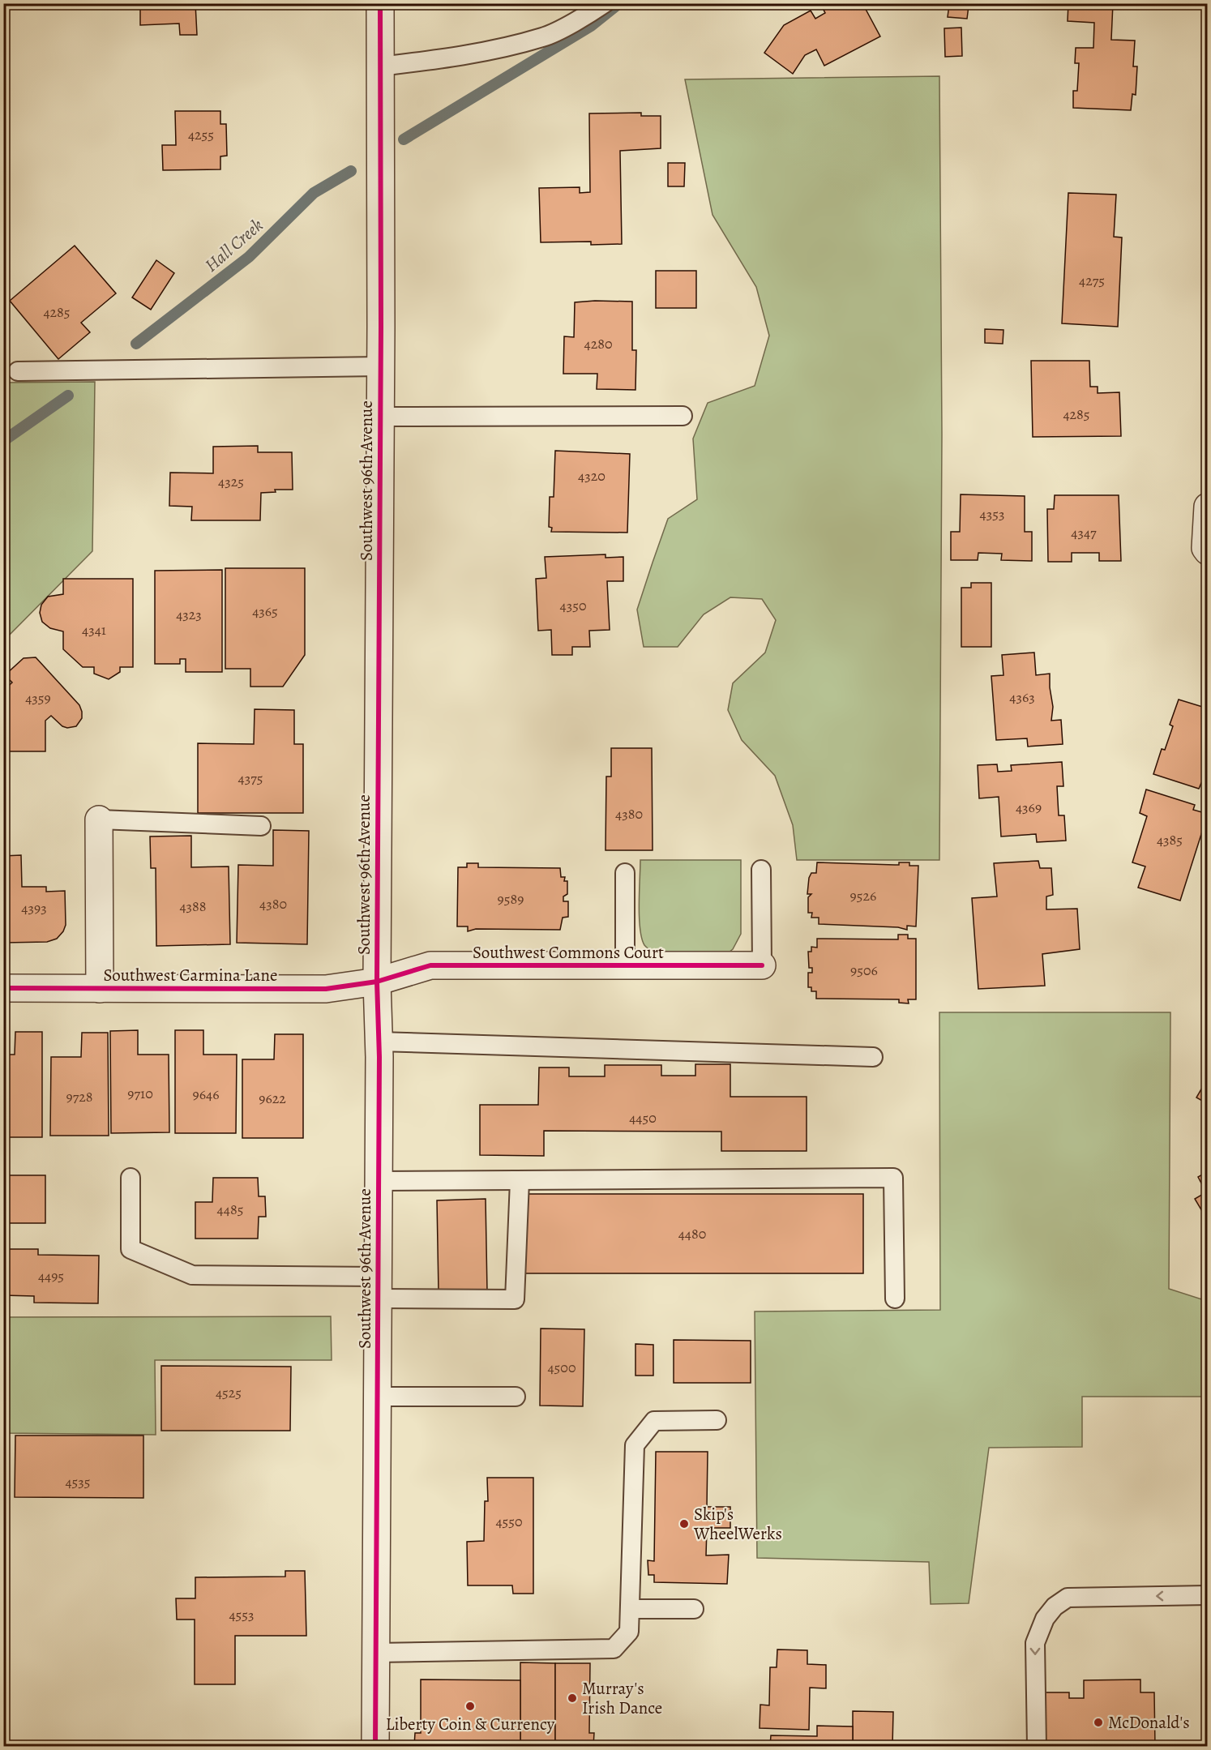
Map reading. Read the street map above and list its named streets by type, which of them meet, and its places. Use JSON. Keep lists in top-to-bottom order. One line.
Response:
{"streets":{"street":["Southwest 96th Avenue","Southwest Commons Court","Southwest Carmina Lane"]},"crossings":[["Southwest 96th Avenue","Southwest Commons Court"],["Southwest 96th Avenue","Southwest Carmina Lane"],["Southwest Commons Court","Southwest Carmina Lane"]],"water":["Hall Creek"],"places":["Skip's WheelWerks","Murray's Irish Dance","Liberty Coin & Currency","McDonald's"],"house_numbers":["4255","4275","4285","4280","4285","4320","4325","4353","4347","4350","4365","4323","4341","4363","4359","4375","4369","4380","4385","9526","9589","4380","4388","4393","9506","9710","9646","9728","9622","4450","4485","4480","4495","4500","4525","4535","4550","4553"]}
